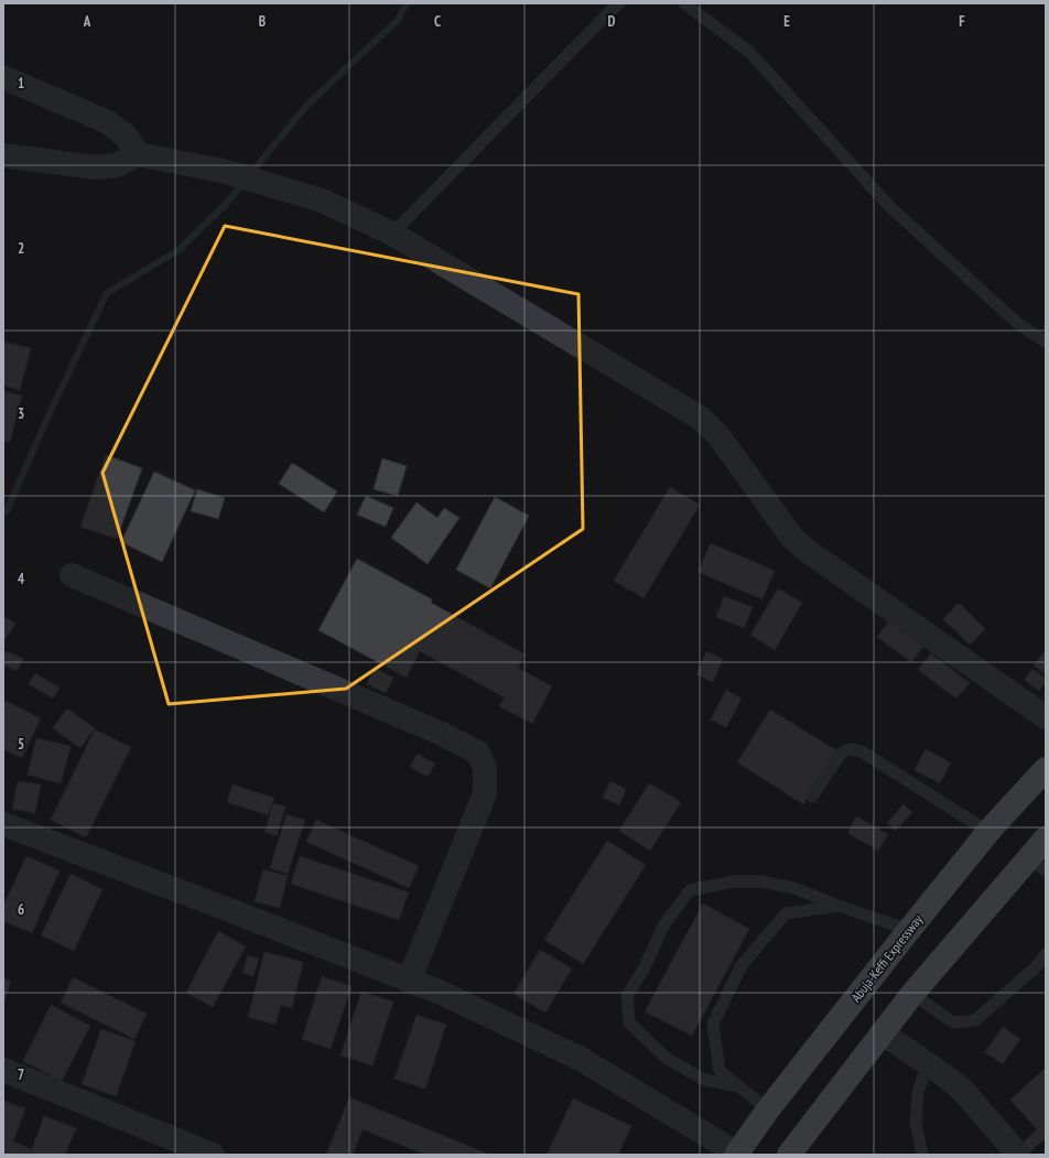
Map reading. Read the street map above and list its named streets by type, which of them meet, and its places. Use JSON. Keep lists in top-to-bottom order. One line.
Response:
{"streets":{"highway":["Abuja-Keffi Expressway"]},"grid":{"columns":["A","B","C","D","E","F"],"rows":["1","2","3","4","5","6","7"]}}
